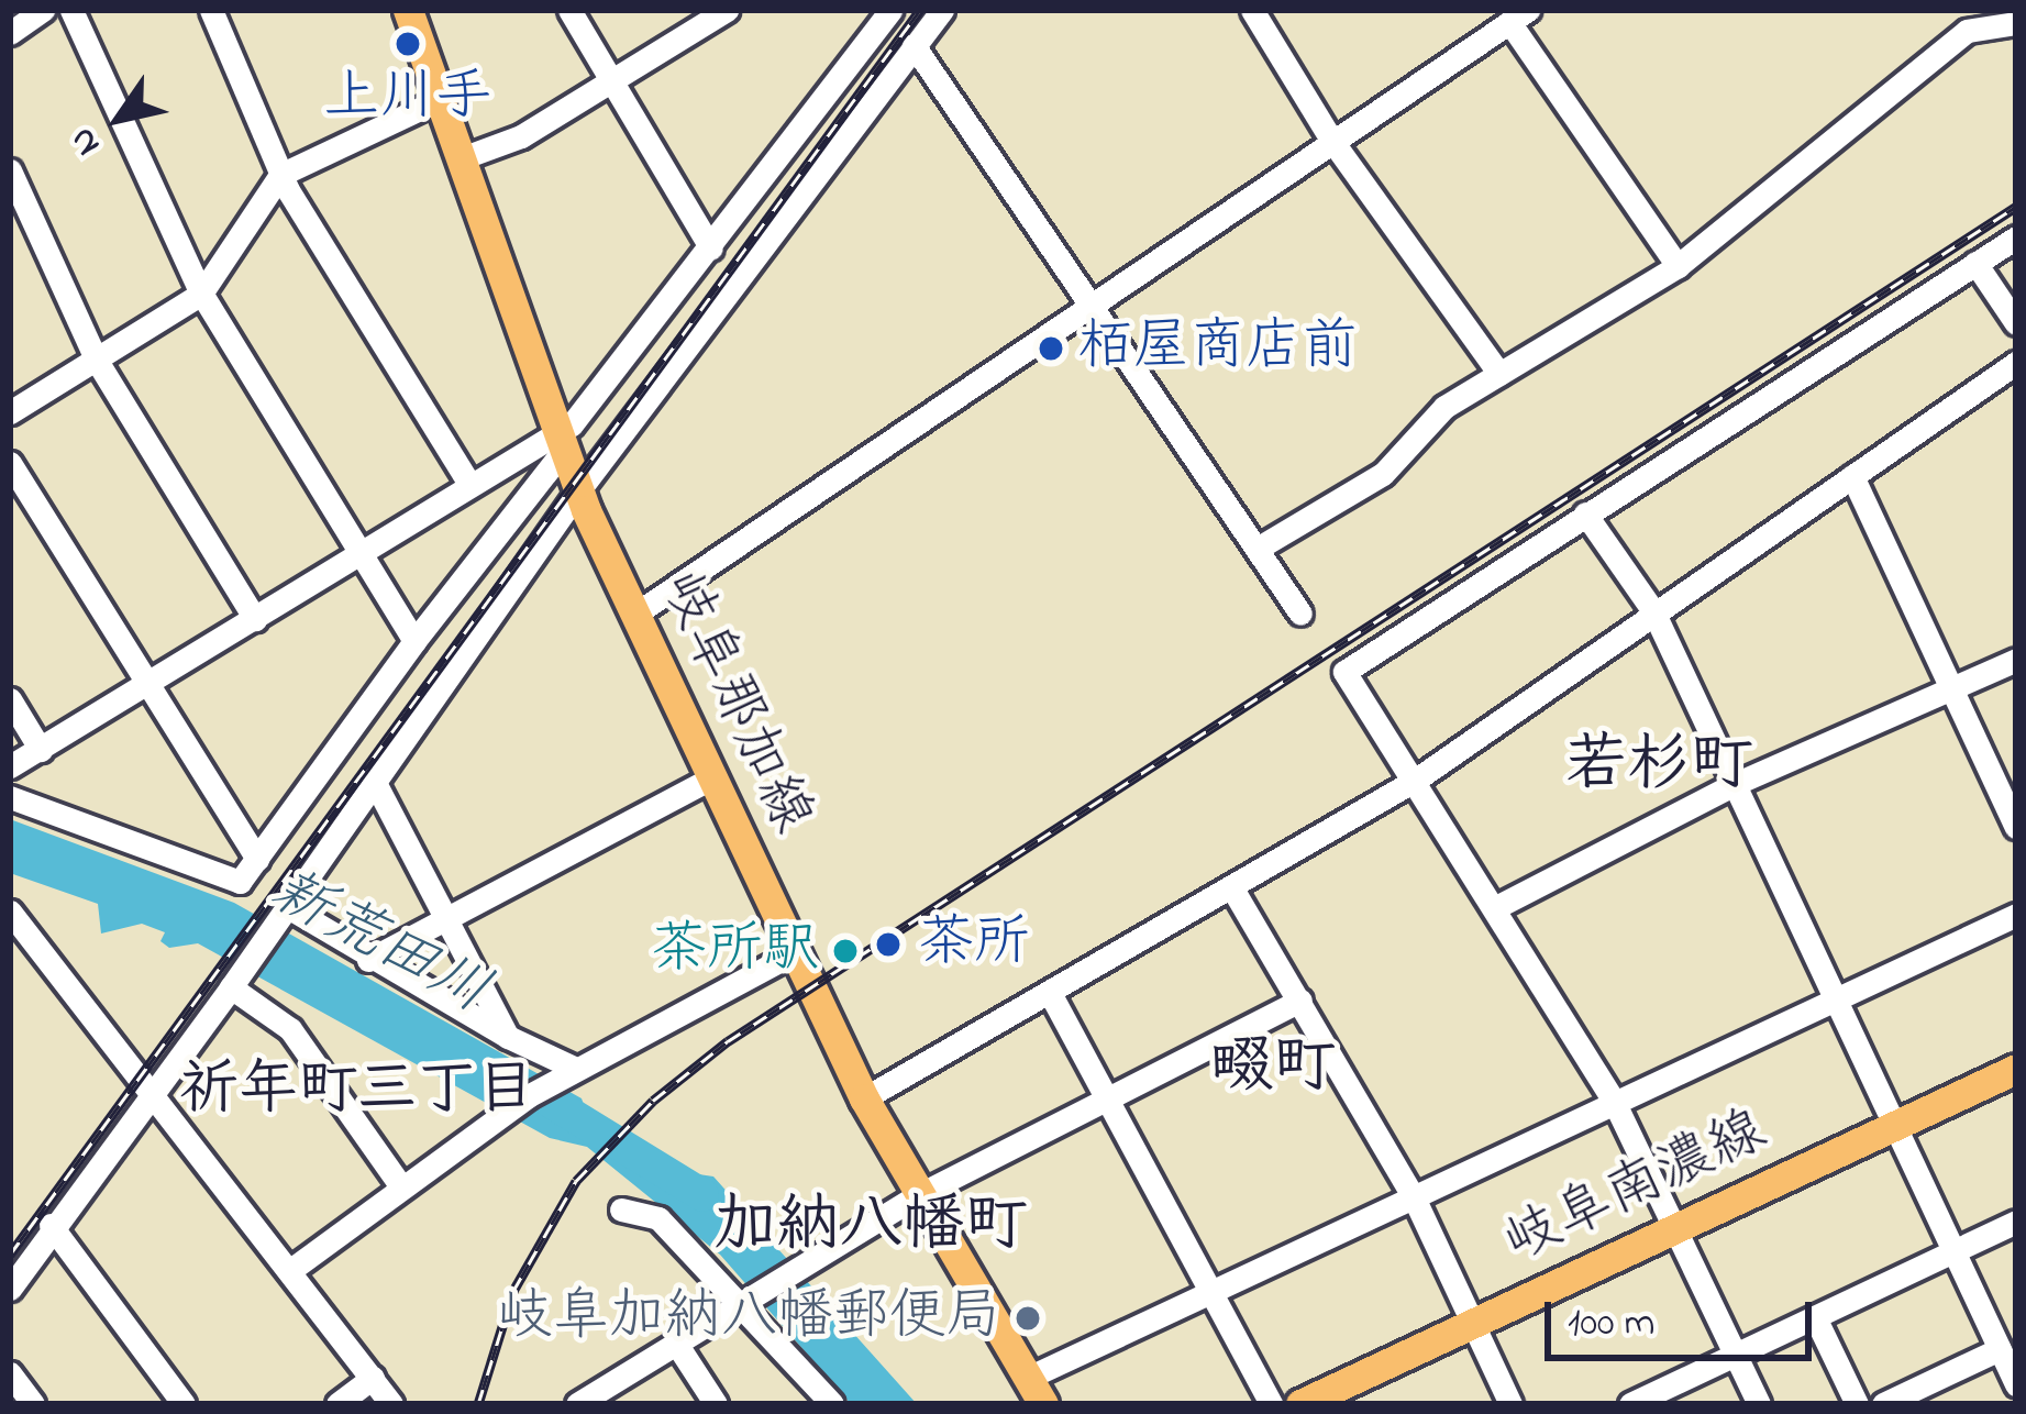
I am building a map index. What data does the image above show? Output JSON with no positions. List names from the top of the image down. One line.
{"streets":{"main road":["岐阜那加線","岐阜南濃線"]},"districts":["若杉町","畷町","祈年町三丁目","加納八幡町"],"water":["新荒田川"],"places":["上川手","栢屋商店前","茶所","茶所駅","岐阜加納八幡郵便局"],"scale_bar":"100 m","north":"bottom left"}
